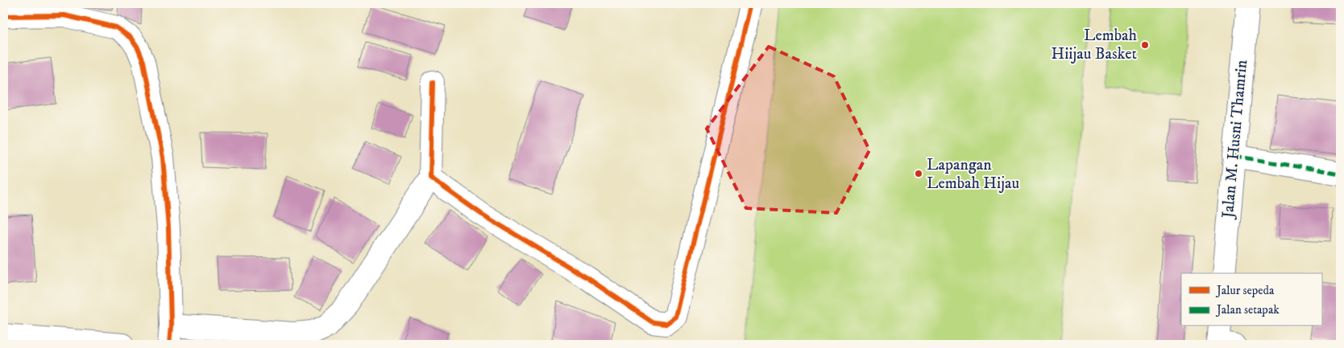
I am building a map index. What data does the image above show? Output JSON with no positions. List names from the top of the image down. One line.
{"streets":{"street":["Jalan M. Husni Thamrin"]},"places":["Lembah Hiijau Basket","Lapangan Lembah Hijau"],"legend":["Jalur sepeda","Jalan setapak"]}
